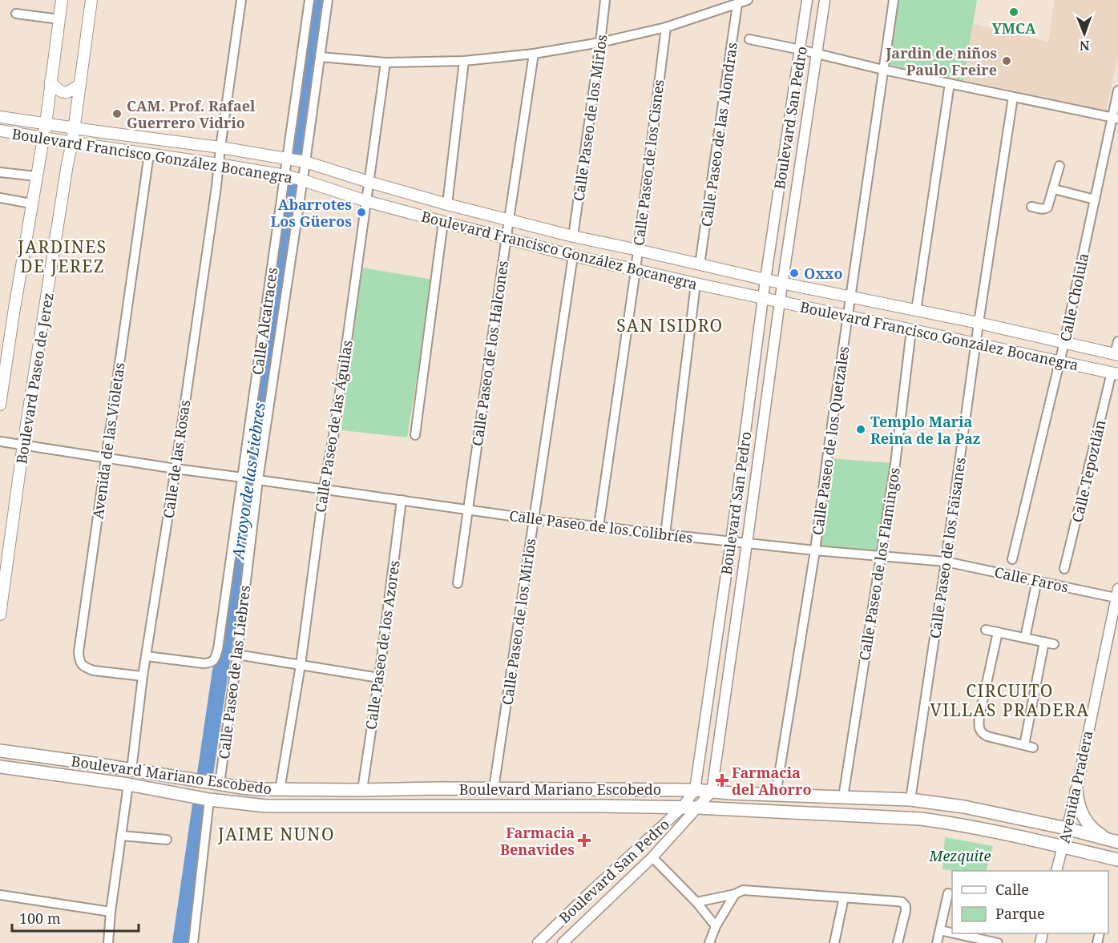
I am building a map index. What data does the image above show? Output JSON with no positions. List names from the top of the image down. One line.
{"streets":{"main road":["Boulevard Francisco González Bocanegra","Boulevard Paseo de Jerez","Boulevard Mariano Escobedo"],"street":["Calle Paseo de los Mirlos","Boulevard San Pedro","Calle Paseo de las Alondras","Calle Paseo de los Cisnes","Calle Cholula","Calle Alcatraces","Calle Paseo de los Halcones","Calle Paseo de las Águilas","Avenida de las Violetas","Calle Paseo de los Quetzales","Calle de las Rosas","Calle Tepoztlán","Calle Paseo de los Colibríes","Calle Paseo de los Faisanes","Calle Paseo de los Flamingos","Calle Faros","Calle Paseo de los Azores","Calle Paseo de las Liebres","Avenida Pradera"]},"crossings":[["Calle Paseo de los Mirlos","Boulevard Francisco González Bocanegra"],["Calle Paseo de los Mirlos","Calle Paseo de los Colibríes"],["Calle Paseo de los Mirlos","Boulevard Mariano Escobedo"],["Boulevard San Pedro","Boulevard Francisco González Bocanegra"],["Boulevard San Pedro","Calle Paseo de los Colibríes"],["Boulevard San Pedro","Boulevard Mariano Escobedo"],["Calle Paseo de las Alondras","Boulevard Francisco González Bocanegra"],["Boulevard Francisco González Bocanegra","Calle Paseo de los Cisnes"],["Boulevard Francisco González Bocanegra","Calle Cholula"],["Boulevard Francisco González Bocanegra","Calle Alcatraces"],["Boulevard Francisco González Bocanegra","Calle Paseo de los Halcones"],["Boulevard Francisco González Bocanegra","Boulevard Paseo de Jerez"],["Boulevard Francisco González Bocanegra","Calle Paseo de las Águilas"],["Boulevard Francisco González Bocanegra","Avenida de las Violetas"],["Boulevard Francisco González Bocanegra","Calle Paseo de los Quetzales"],["Boulevard Francisco González Bocanegra","Calle de las Rosas"],["Boulevard Francisco González Bocanegra","Calle Tepoztlán"],["Boulevard Francisco González Bocanegra","Calle Paseo de los Faisanes"],["Boulevard Francisco González Bocanegra","Calle Paseo de los Flamingos"],["Boulevard Francisco González Bocanegra","Calle Paseo de las Liebres"],["Calle Paseo de los Cisnes","Calle Paseo de los Colibríes"],["Calle Alcatraces","Calle de las Rosas"],["Calle Paseo de los Halcones","Calle Paseo de los Colibríes"],["Calle Paseo de las Águilas","Calle Paseo de los Colibríes"],["Calle Paseo de las Águilas","Boulevard Mariano Escobedo"],["Avenida de las Violetas","Calle de las Rosas"],["Calle Paseo de los Quetzales","Calle Paseo de los Colibríes"],["Calle Paseo de los Quetzales","Boulevard Mariano Escobedo"],["Calle de las Rosas","Boulevard Mariano Escobedo"],["Calle Paseo de los Colibríes","Calle Paseo de los Faisanes"],["Calle Paseo de los Colibríes","Calle Paseo de los Flamingos"],["Calle Paseo de los Colibríes","Calle Faros"],["Calle Paseo de los Colibríes","Calle Paseo de los Azores"],["Calle Paseo de los Colibríes","Calle Paseo de las Liebres"],["Calle Paseo de los Faisanes","Calle Faros"],["Calle Paseo de los Faisanes","Boulevard Mariano Escobedo"],["Calle Paseo de los Flamingos","Boulevard Mariano Escobedo"],["Calle Faros","Avenida Pradera"],["Calle Paseo de los Azores","Boulevard Mariano Escobedo"],["Calle Paseo de las Liebres","Boulevard Mariano Escobedo"],["Boulevard Mariano Escobedo","Avenida Pradera"]],"districts":["JARDINES DE JEREZ","SAN ISIDRO","CIRCUITO VILLAS PRADERA","JAIME NUNO"],"water":["Arroyo de las Liebres"],"parks":["Mezquite"],"places":{"other":["YMCA","Jardin de niños Paulo Freire","CAM. Prof. Rafael Guerrero Vidrio","Abarrotes Los Güeros","Oxxo","Templo Maria Reina de la Paz"],"health":["Farmacia del Ahorro","Farmacia Benavides"]},"legend":["Calle","Parque"],"scale_bar":"100 m","north":"bottom"}
